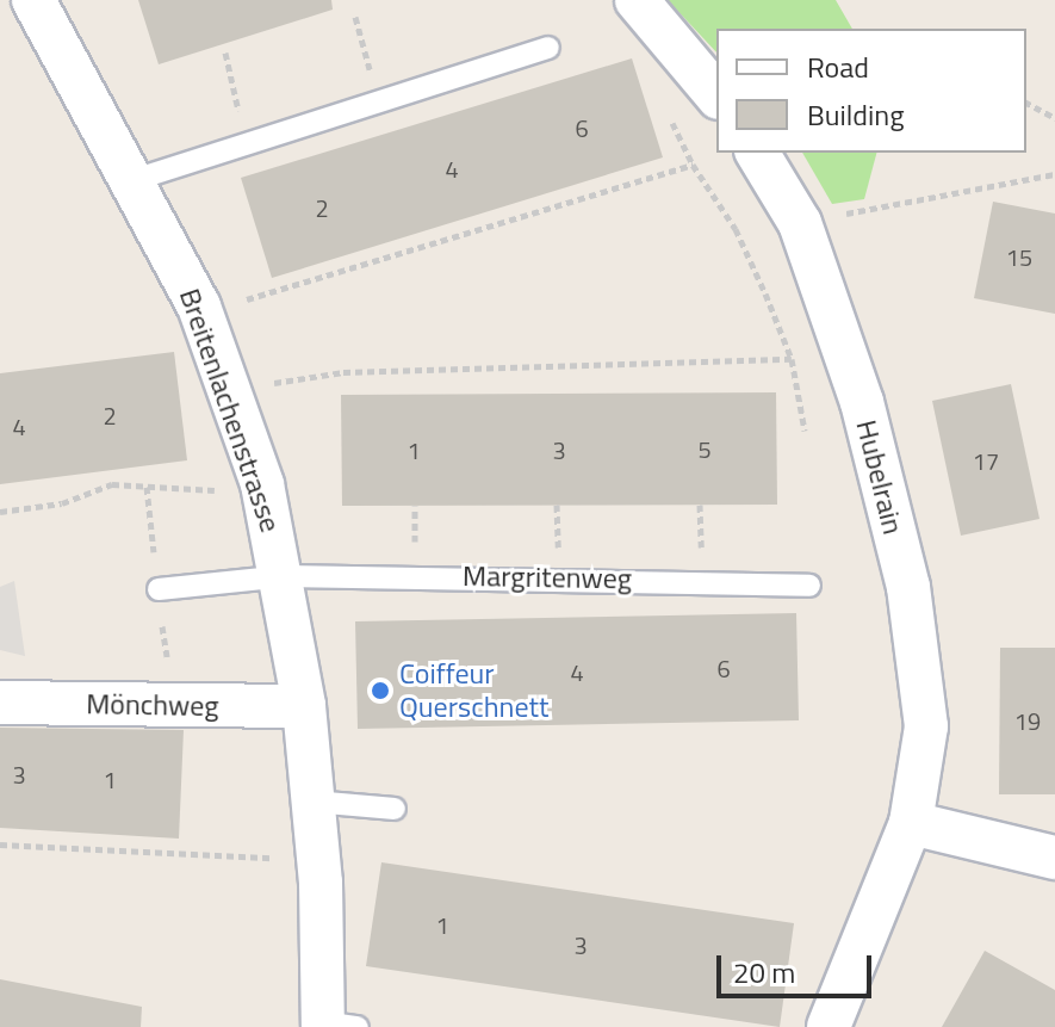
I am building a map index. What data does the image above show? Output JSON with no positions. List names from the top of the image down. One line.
{"streets":{"street":["Breitenlachenstrasse","Hubelrain","Mönchweg"],"lane":["Margritenweg"]},"crossings":[["Breitenlachenstrasse","Margritenweg"],["Breitenlachenstrasse","Mönchweg"]],"places":["Coiffeur Querschnett"],"house_numbers":["6","4","2","15","2","4","5","1","3","17","6","4","19","3","1","1","3"],"legend":["Road","Building"],"scale_bar":"20 m"}
